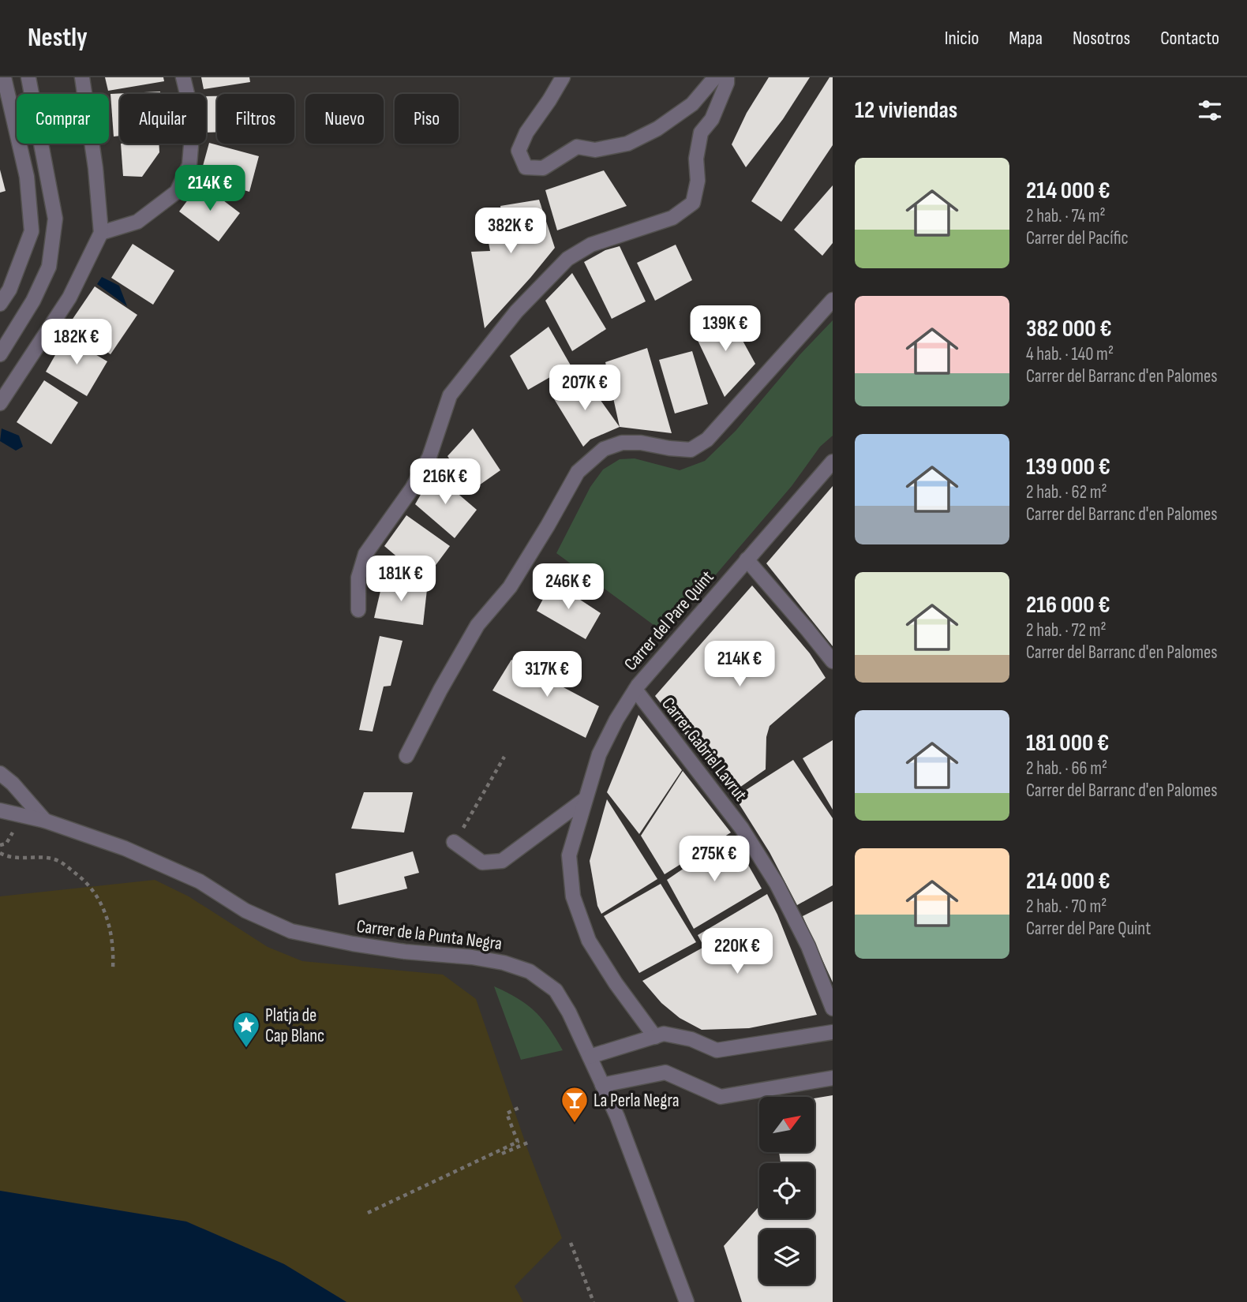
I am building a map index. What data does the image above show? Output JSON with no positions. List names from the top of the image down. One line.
{"streets":{"street":["Carrer del Pare Quint","Carrer Gabriel Lavrut","Carrer de la Punta Negra"]},"crossings":[["Carrer del Pare Quint","Carrer Gabriel Lavrut"]],"places":{"place":["Platja de Cap Blanc"],"bar":["La Perla Negra"]},"north":"top right","page":{"header":"Nestly","nav":["Inicio","Mapa","Nosotros","Contacto"],"heading":"12 viviendas","chip":["Comprar","Alquilar","Filtros","Nuevo","Piso"],"list":[{"name":"214 000 €","note":"2 hab. · 74 m² · Carrer del Pacífic"},{"name":"382 000 €","note":"4 hab. · 140 m² · Carrer del Barranc d'en Palomes"},{"name":"139 000 €","note":"2 hab. · 62 m² · Carrer del Barranc d'en Palomes"},{"name":"216 000 €","note":"2 hab. · 72 m² · Carrer del Barranc d'en Palomes"},{"name":"181 000 €","note":"2 hab. · 66 m² · Carrer del Barranc d'en Palomes"},{"name":"214 000 €","note":"2 hab. · 70 m² · Carrer del Pare Quint"}],"price":["214K €","382K €","139K €","182K €","207K €","216K €","181K €","246K €","214K €","317K €","275K €","220K €"]}}
